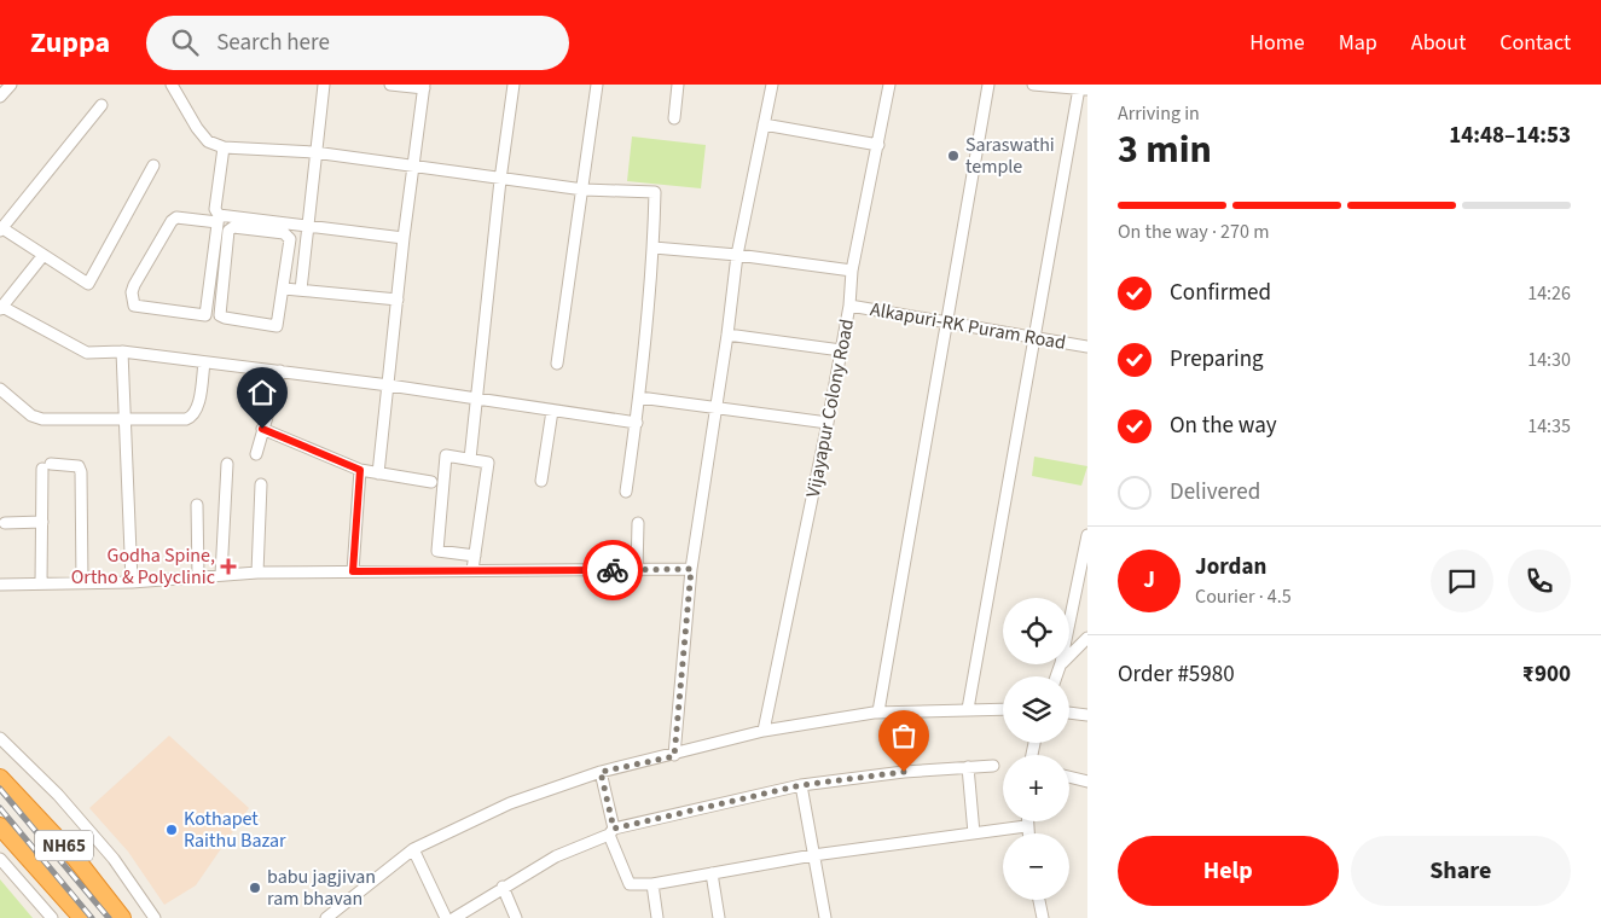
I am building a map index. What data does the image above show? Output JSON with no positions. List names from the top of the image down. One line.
{"streets":{"highway":["NH65"],"street":["Alkapuri-RK Puram Road","Vijayapur Colony Road"]},"crossings":[["Alkapuri-RK Puram Road","Vijayapur Colony Road"]],"places":{"other":["Saraswathi temple","Kothapet Raithu Bazar","babu jagjivan ram bhavan"],"health":["Godha Spine, Ortho & Polyclinic"]},"page":{"header":"Zuppa","search":"Search here","nav":["Home","Map","About","Contact"],"heading":["3 min","Arriving in","14:48–14:53"],"panel":["Jordan","Courier · 4.5","Order #5980","₹900"],"bar":"On the way · 270 m","list":[["Confirmed","14:26"],["Preparing","14:30"],["On the way","14:35"],"Delivered"],"round":"J","map_buttons":["+","−"],"buttons":["Help","Share"]}}
